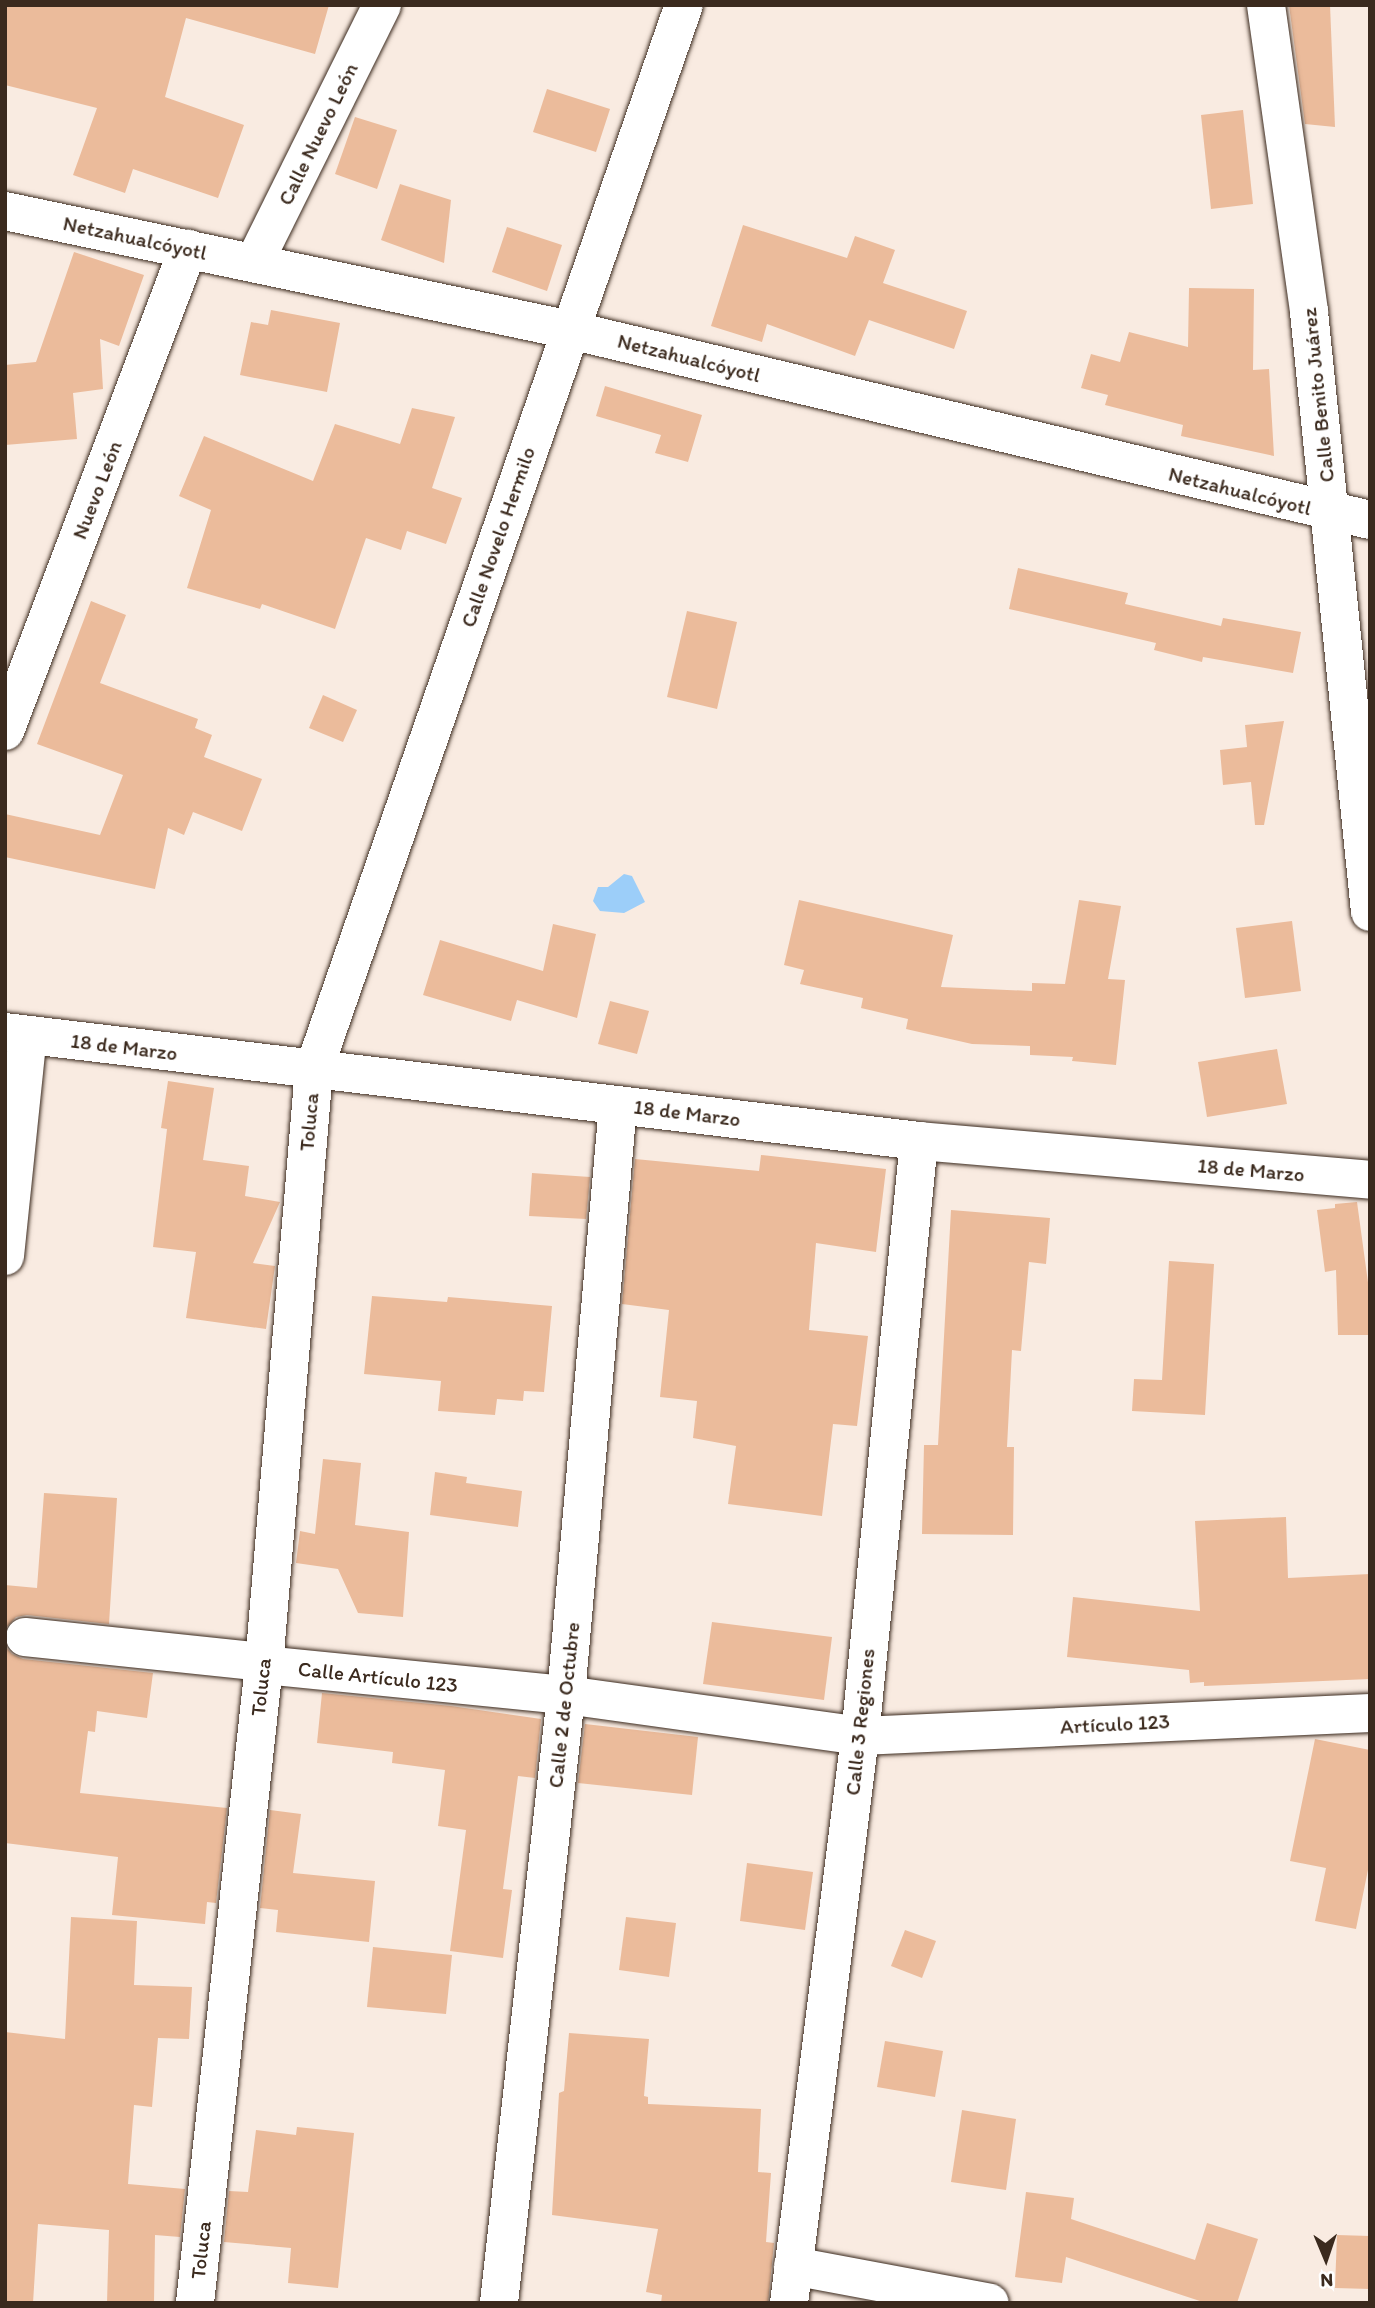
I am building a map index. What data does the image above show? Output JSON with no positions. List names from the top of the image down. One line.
{"streets":{"street":["Calle Nuevo León","Netzahualcóyotl","Calle Benito Juárez","Nuevo León","Calle Novelo Hermilo","18 de Marzo","Toluca","Calle Artículo 123","Calle 2 de Octubre","Calle 3 Regiones","Artículo 123"]},"crossings":[["Calle Nuevo León","Netzahualcóyotl"],["Netzahualcóyotl","Calle Benito Juárez"],["Netzahualcóyotl","Nuevo León"],["Netzahualcóyotl","Calle Novelo Hermilo"],["Calle Novelo Hermilo","18 de Marzo"],["Calle Novelo Hermilo","Toluca"],["18 de Marzo","Toluca"],["18 de Marzo","Calle 2 de Octubre"],["18 de Marzo","Calle 3 Regiones"],["Toluca","Calle Artículo 123"],["Calle Artículo 123","Calle 2 de Octubre"],["Calle Artículo 123","Calle 3 Regiones"],["Calle Artículo 123","Artículo 123"],["Calle 3 Regiones","Artículo 123"]],"north":"bottom"}
